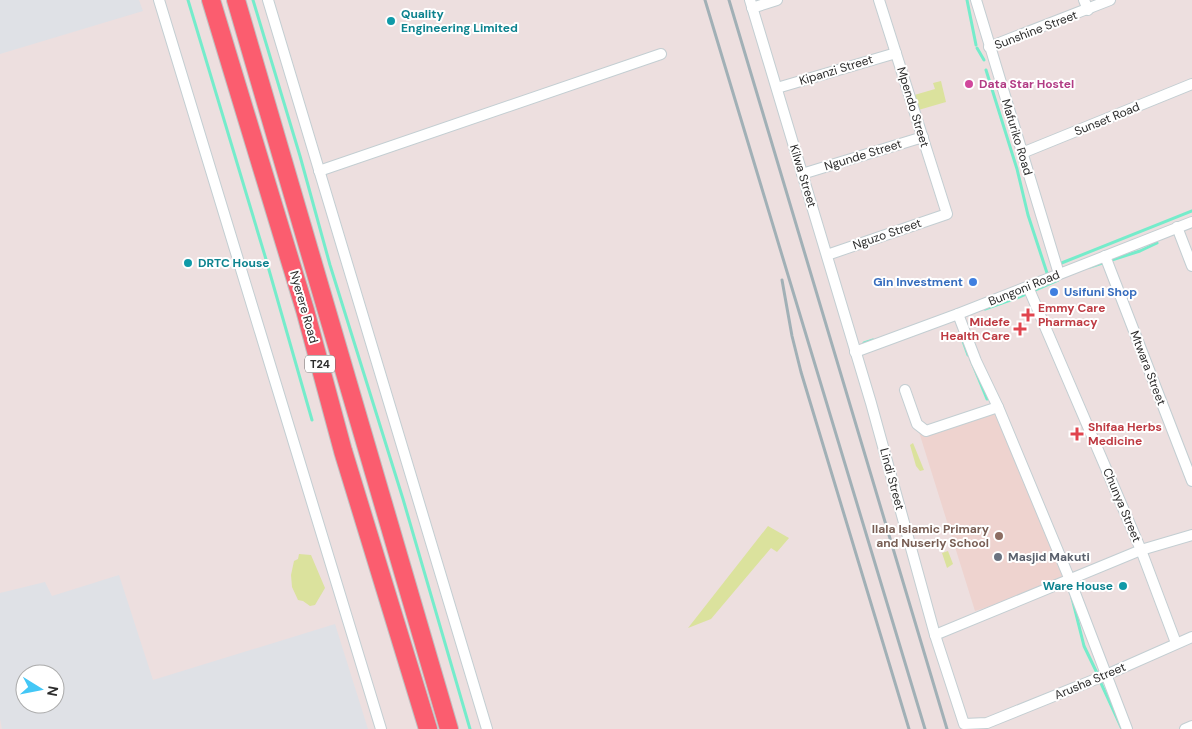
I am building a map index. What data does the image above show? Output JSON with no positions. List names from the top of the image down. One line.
{"streets":{"highway":["Nyerere Road","T24"],"street":["Sunshine Street","Kipanzi Street","Mpendo Street","Sunset Road","Mafuriko Road","Ngunde Street","Kilwa Street","Nguzo Street","Bungoni Road","Mtwara Street","Lindi Street","Chunya Street","Arusha Street"]},"crossings":[["Sunshine Street","Mafuriko Road"],["Kipanzi Street","Mpendo Street"],["Kipanzi Street","Kilwa Street"],["Mpendo Street","Ngunde Street"],["Mpendo Street","Nguzo Street"],["Sunset Road","Mafuriko Road"],["Mafuriko Road","Bungoni Road"],["Ngunde Street","Kilwa Street"],["Kilwa Street","Nguzo Street"],["Kilwa Street","Bungoni Road"],["Kilwa Street","Lindi Street"],["Bungoni Road","Mtwara Street"],["Bungoni Road","Lindi Street"],["Bungoni Road","Chunya Street"],["Lindi Street","Arusha Street"],["Chunya Street","Arusha Street"]],"places":{"other":["Quality Engineering Limited","Data Star Hostel","DRTC House","Gin Investment","Usifuni Shop","Ilala Islamic Primary and Nuserly School","Masjid Makuti","Ware House"],"health":["Emmy Care Pharmacy","Midefe Health Care","Shifaa Herbs Medicine"]},"north":"right"}
